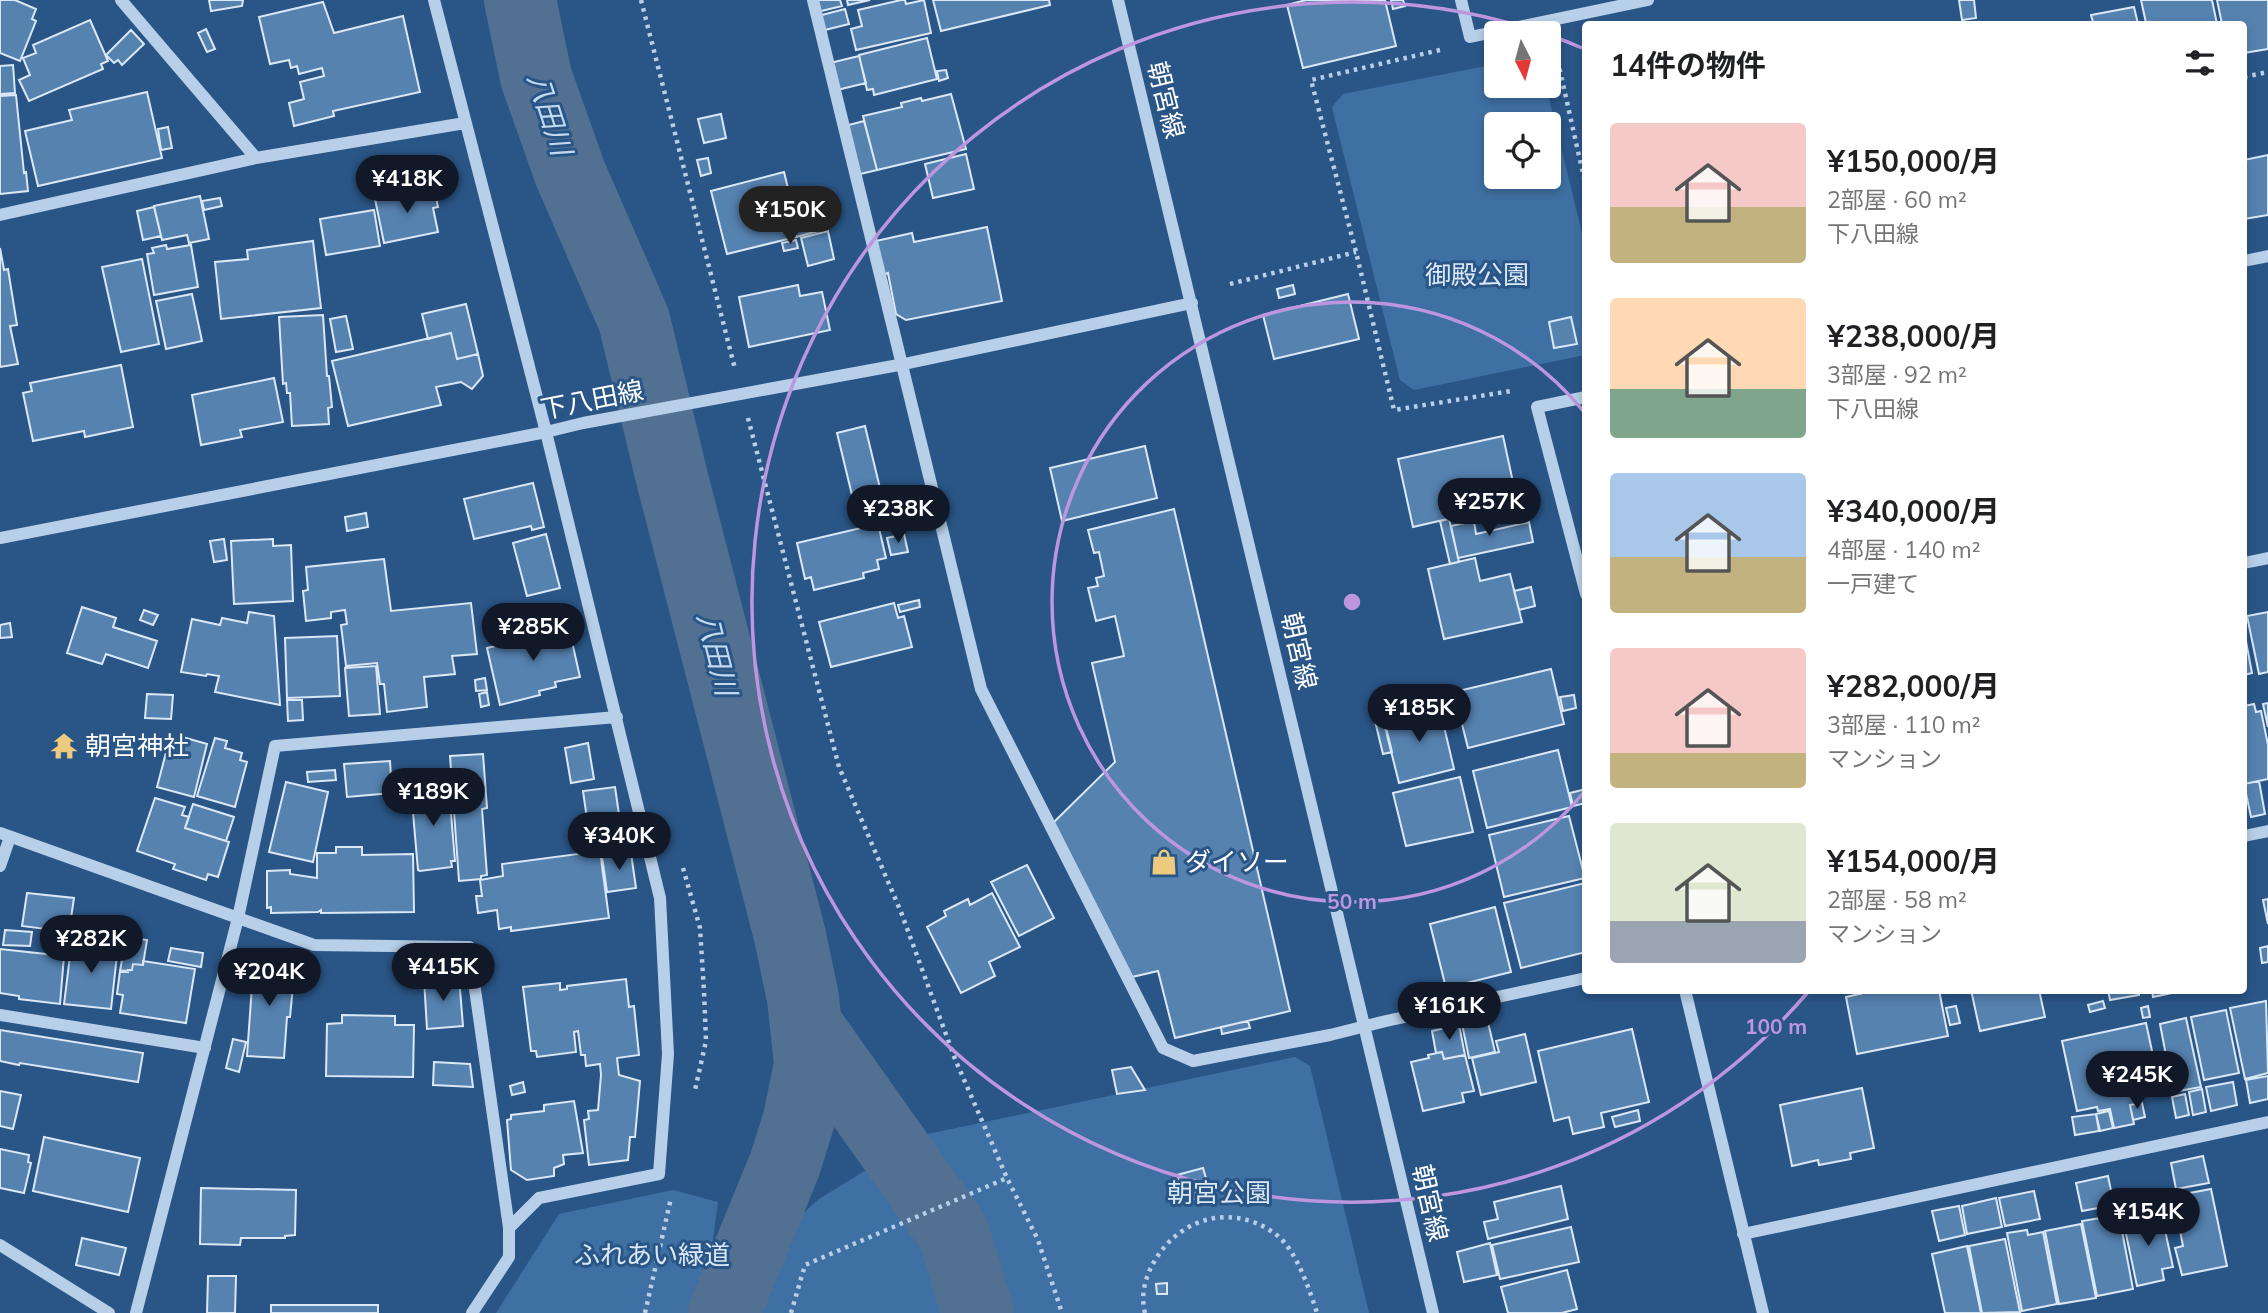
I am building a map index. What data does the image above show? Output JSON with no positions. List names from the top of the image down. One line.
{"streets":{"street":["朝宮線","下八田線"]},"crossings":[["朝宮線","下八田線"]],"water":["八田川"],"parks":["御殿公園","朝宮公園","ふれあい緑道"],"places":{"temple":["朝宮神社"],"shop":["ダイソー"]},"north":"bottom","page":{"heading":"14件の物件","list":[{"name":"¥150,000/月","note":"2部屋 · 60 m² · 下八田線"},{"name":"¥238,000/月","note":"3部屋 · 92 m² · 下八田線"},{"name":"¥340,000/月","note":"4部屋 · 140 m² · 一戸建て"},{"name":"¥282,000/月","note":"3部屋 · 110 m² · マンション"},{"name":"¥154,000/月","note":"2部屋 · 58 m² · マンション"}],"price":["¥418K","¥150K","¥257K","¥238K","¥285K","¥185K","¥189K","¥340K","¥282K","¥415K","¥204K","¥161K","¥245K","¥154K"]},"rings":["50 m","100 m"]}
